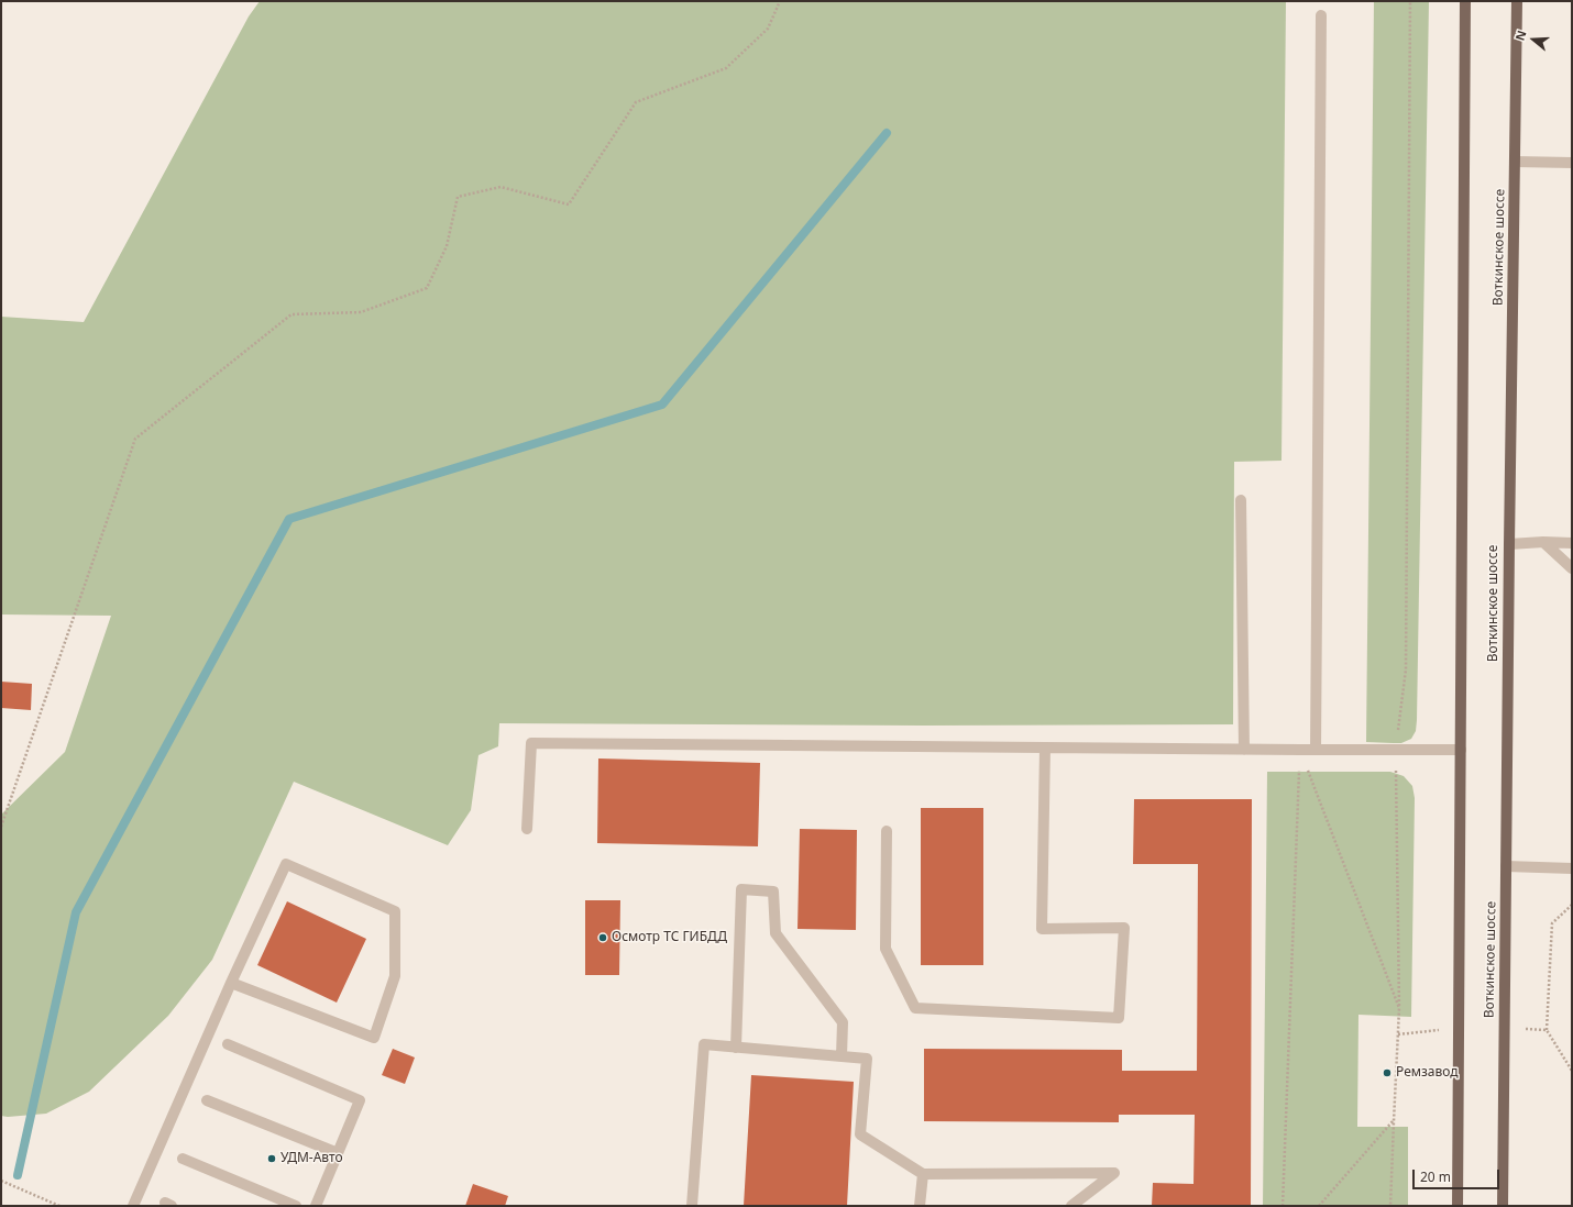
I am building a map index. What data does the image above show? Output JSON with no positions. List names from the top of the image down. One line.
{"streets":{"main road":["Воткинское шоссе"]},"places":["Осмотр ТС ГИБДД","Ремзавод","УДМ-Авто"],"scale_bar":"20 m","north":"left"}
